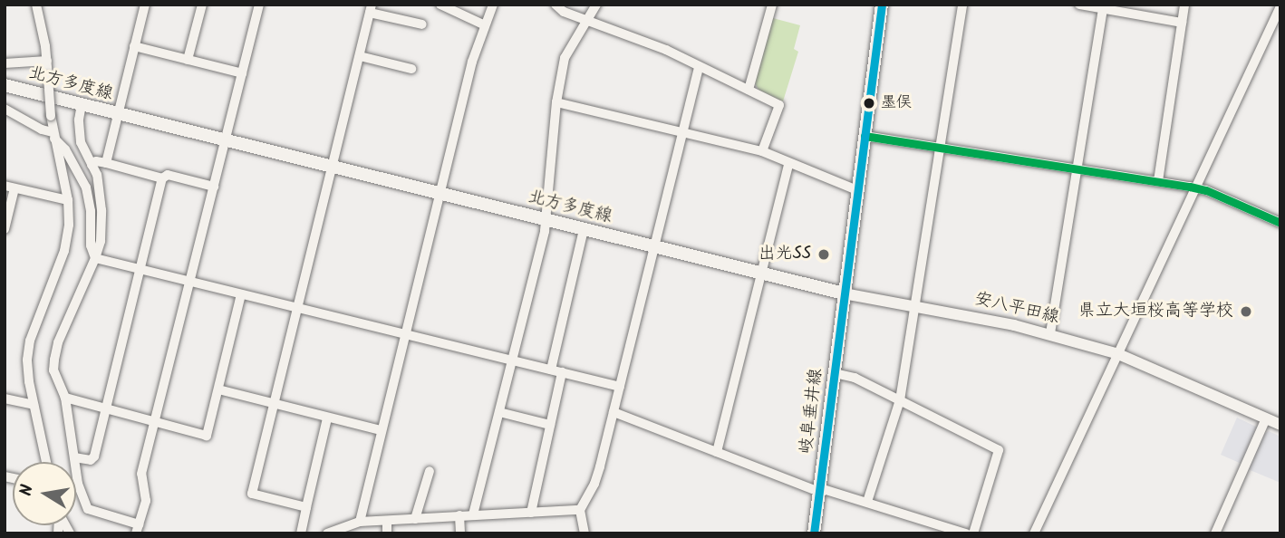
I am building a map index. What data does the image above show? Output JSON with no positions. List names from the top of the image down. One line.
{"streets":{"main road":["北方多度線","安八平田線","岐阜垂井線"]},"crossings":[["北方多度線","安八平田線"],["北方多度線","岐阜垂井線"],["安八平田線","岐阜垂井線"]],"places":["墨俣","出光SS","県立大垣桜高等学校"],"north":"left"}
